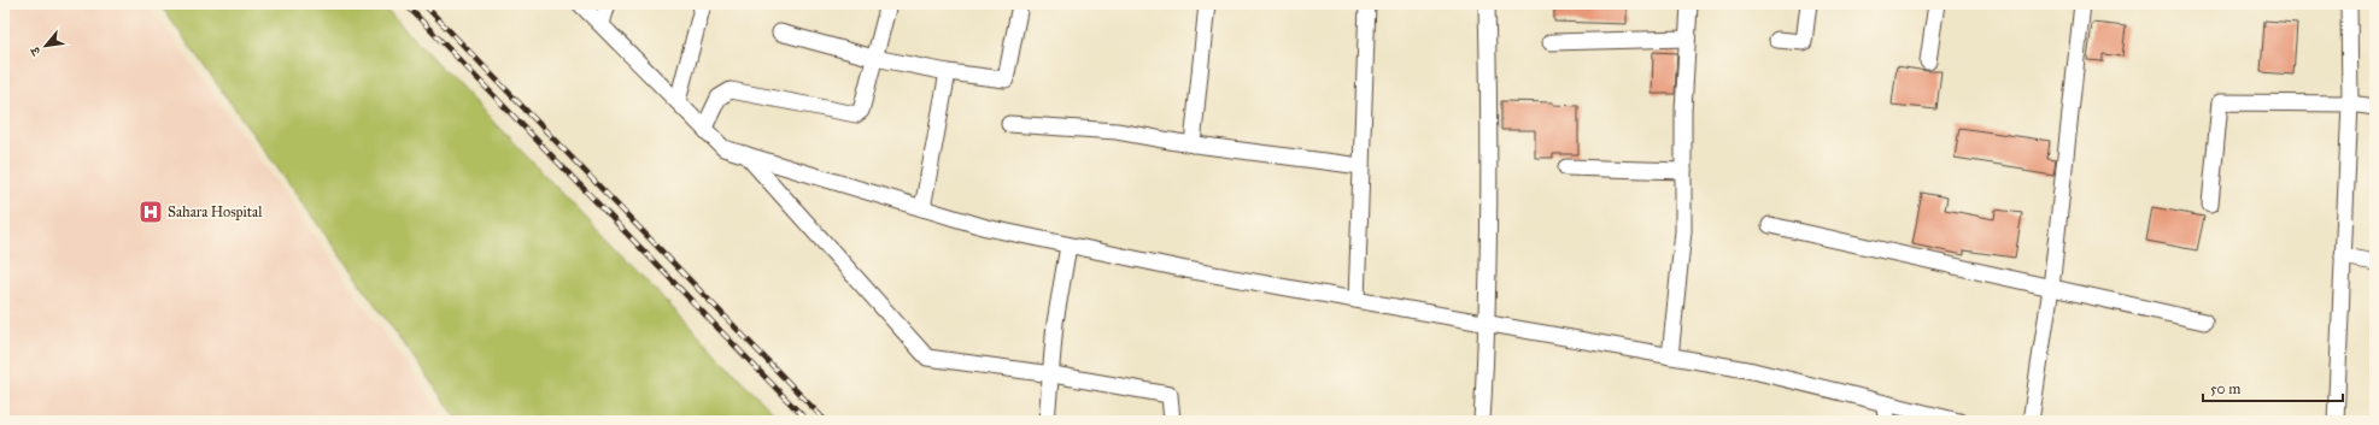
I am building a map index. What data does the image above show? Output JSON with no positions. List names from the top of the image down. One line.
{"places":{"hospital":["Sahara Hospital"]},"scale_bar":"50 m","north":"bottom left"}
